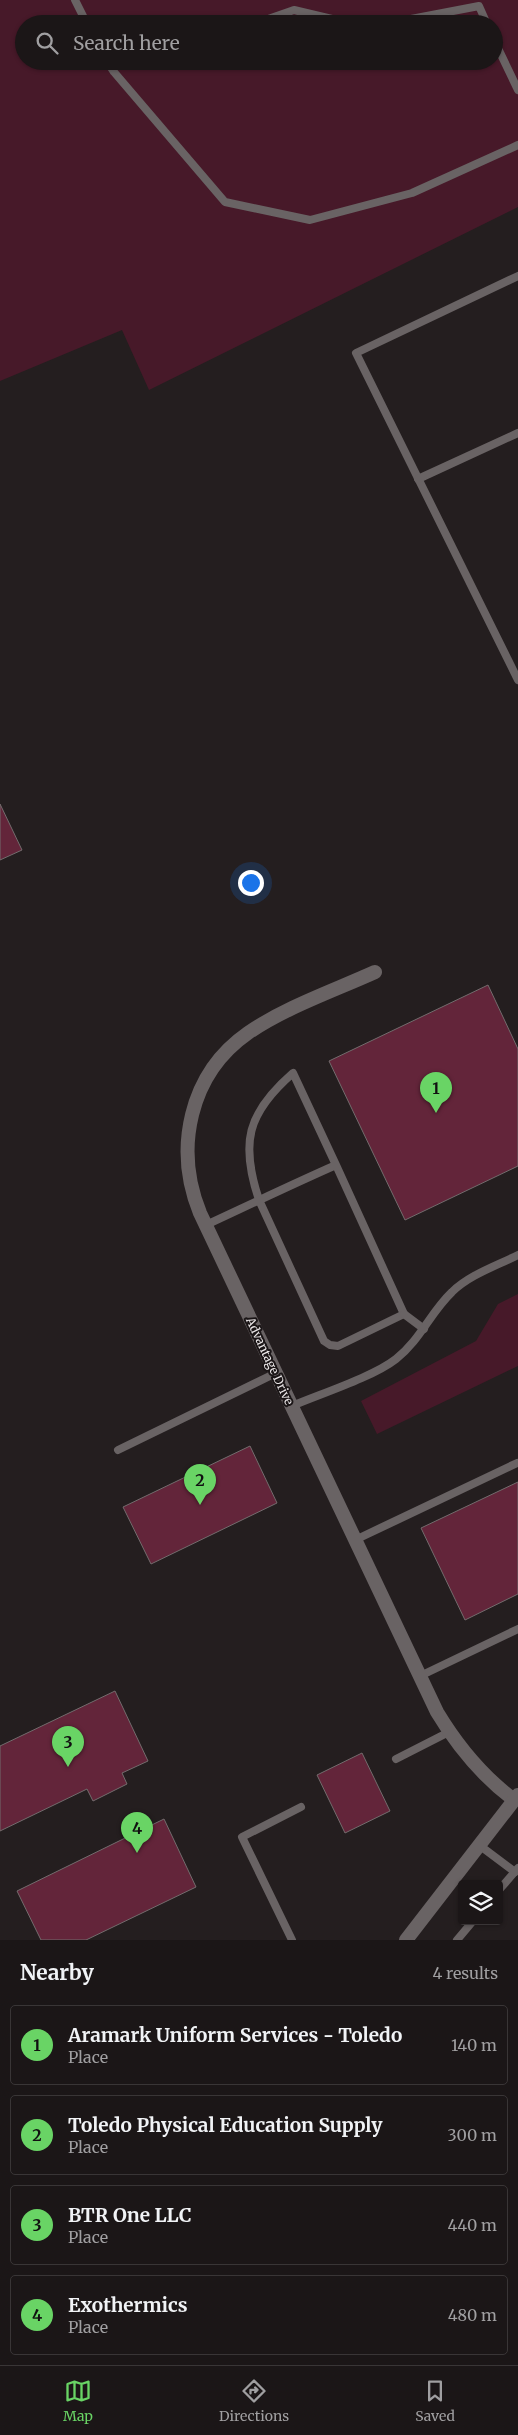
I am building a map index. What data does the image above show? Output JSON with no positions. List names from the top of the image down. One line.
{"streets":{"street":["Advantage Drive"]},"page":{"search":"Search here","pins":["1","2","3","4"],"heading":["Nearby","4 results"],"list":[{"mark":"1","name":"Aramark Uniform Services - Toledo","note":"Place","value":"140 m"},{"mark":"2","name":"Toledo Physical Education Supply","note":"Place","value":"300 m"},{"mark":"3","name":"BTR One LLC","note":"Place","value":"440 m"},{"mark":"4","name":"Exothermics","note":"Place","value":"480 m"}],"nav":["Map","Directions","Saved"]}}
